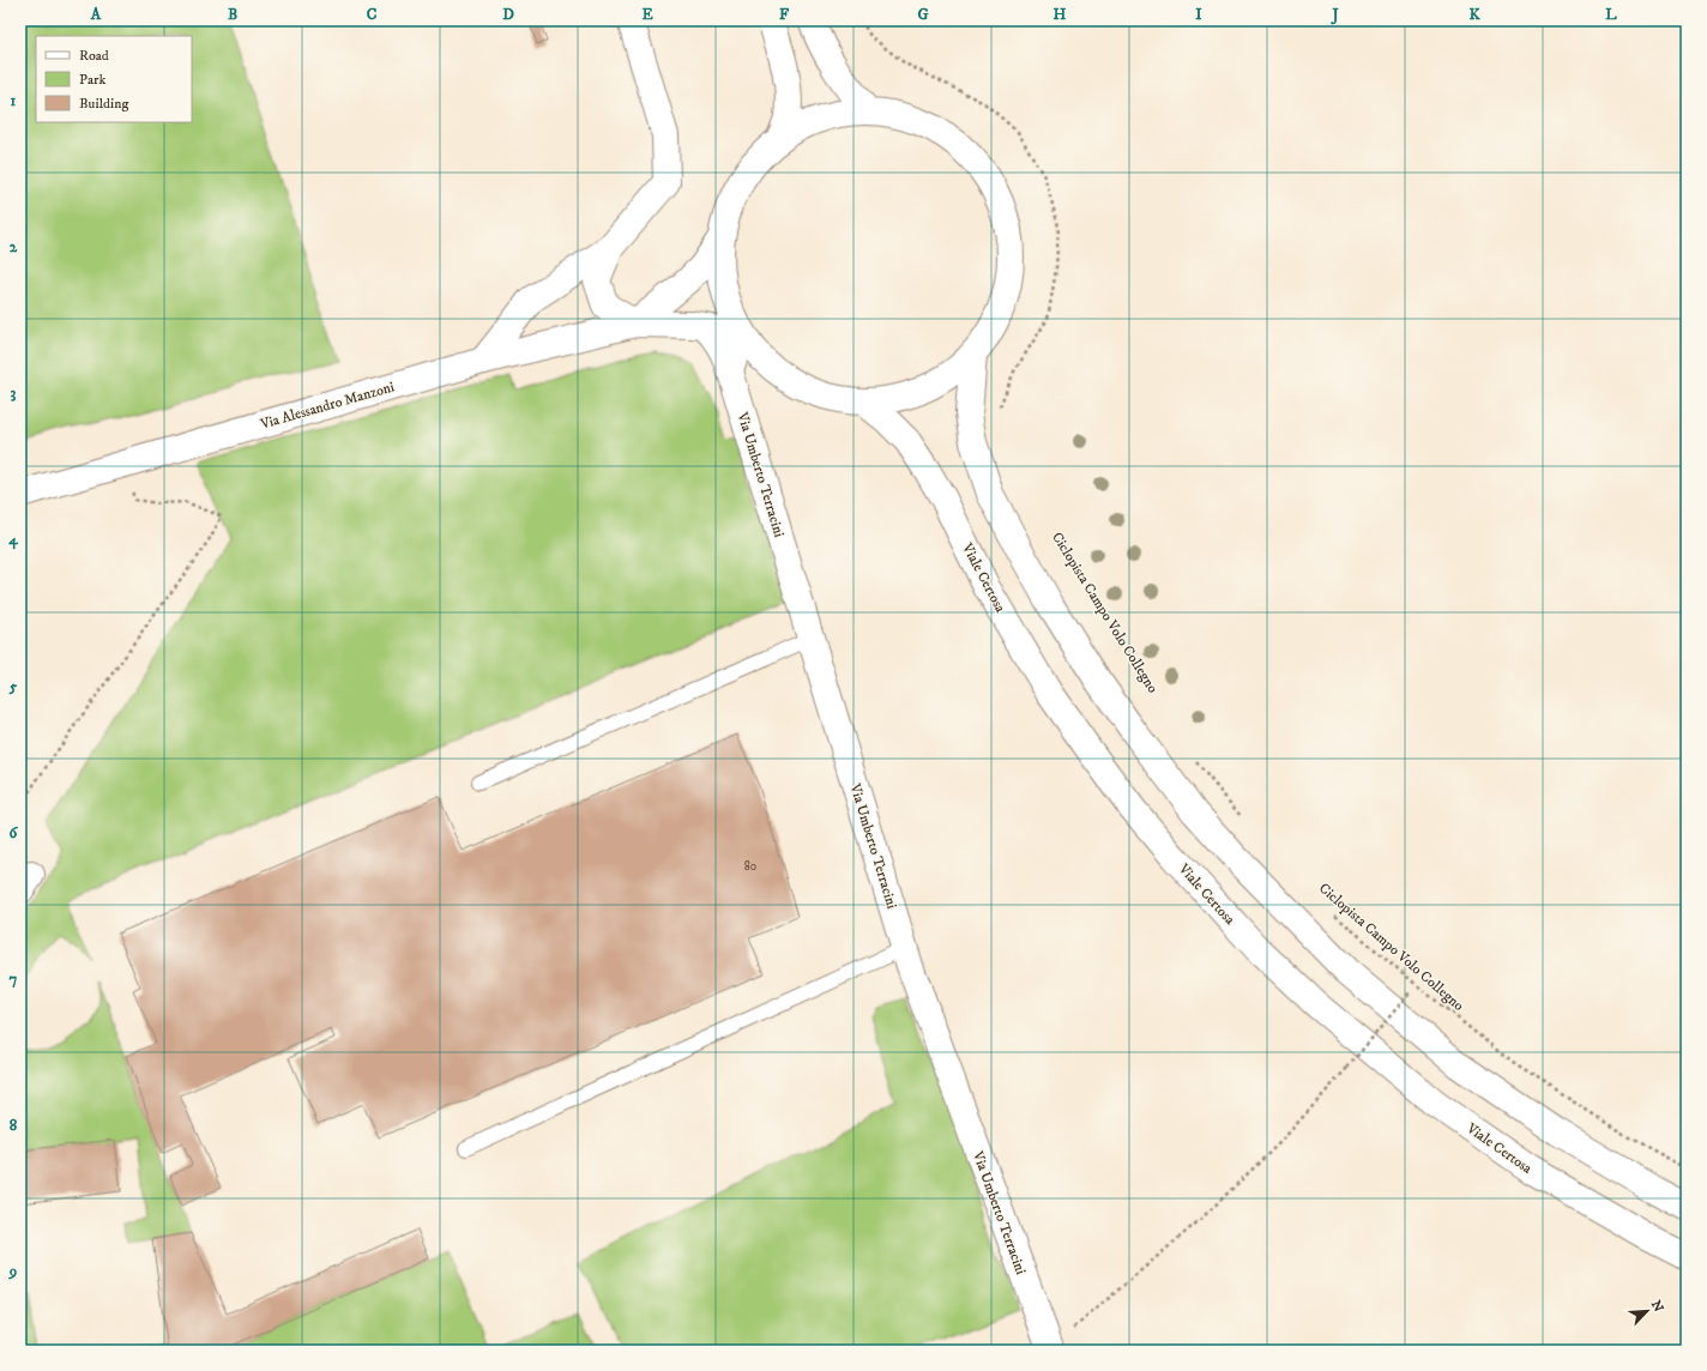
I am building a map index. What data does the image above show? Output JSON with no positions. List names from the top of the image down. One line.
{"streets":{"main road":["Via Alessandro Manzoni","Via Umberto Terracini","Viale Certosa"],"path":["Ciclopista Campo Volo Collegno"]},"crossings":[["Via Alessandro Manzoni","Via Umberto Terracini"]],"house_numbers":["80"],"legend":["Road","Park","Building"],"north":"top right","grid":{"columns":["A","B","C","D","E","F","G","H","I","J","K","L"],"rows":["1","2","3","4","5","6","7","8","9"]}}
